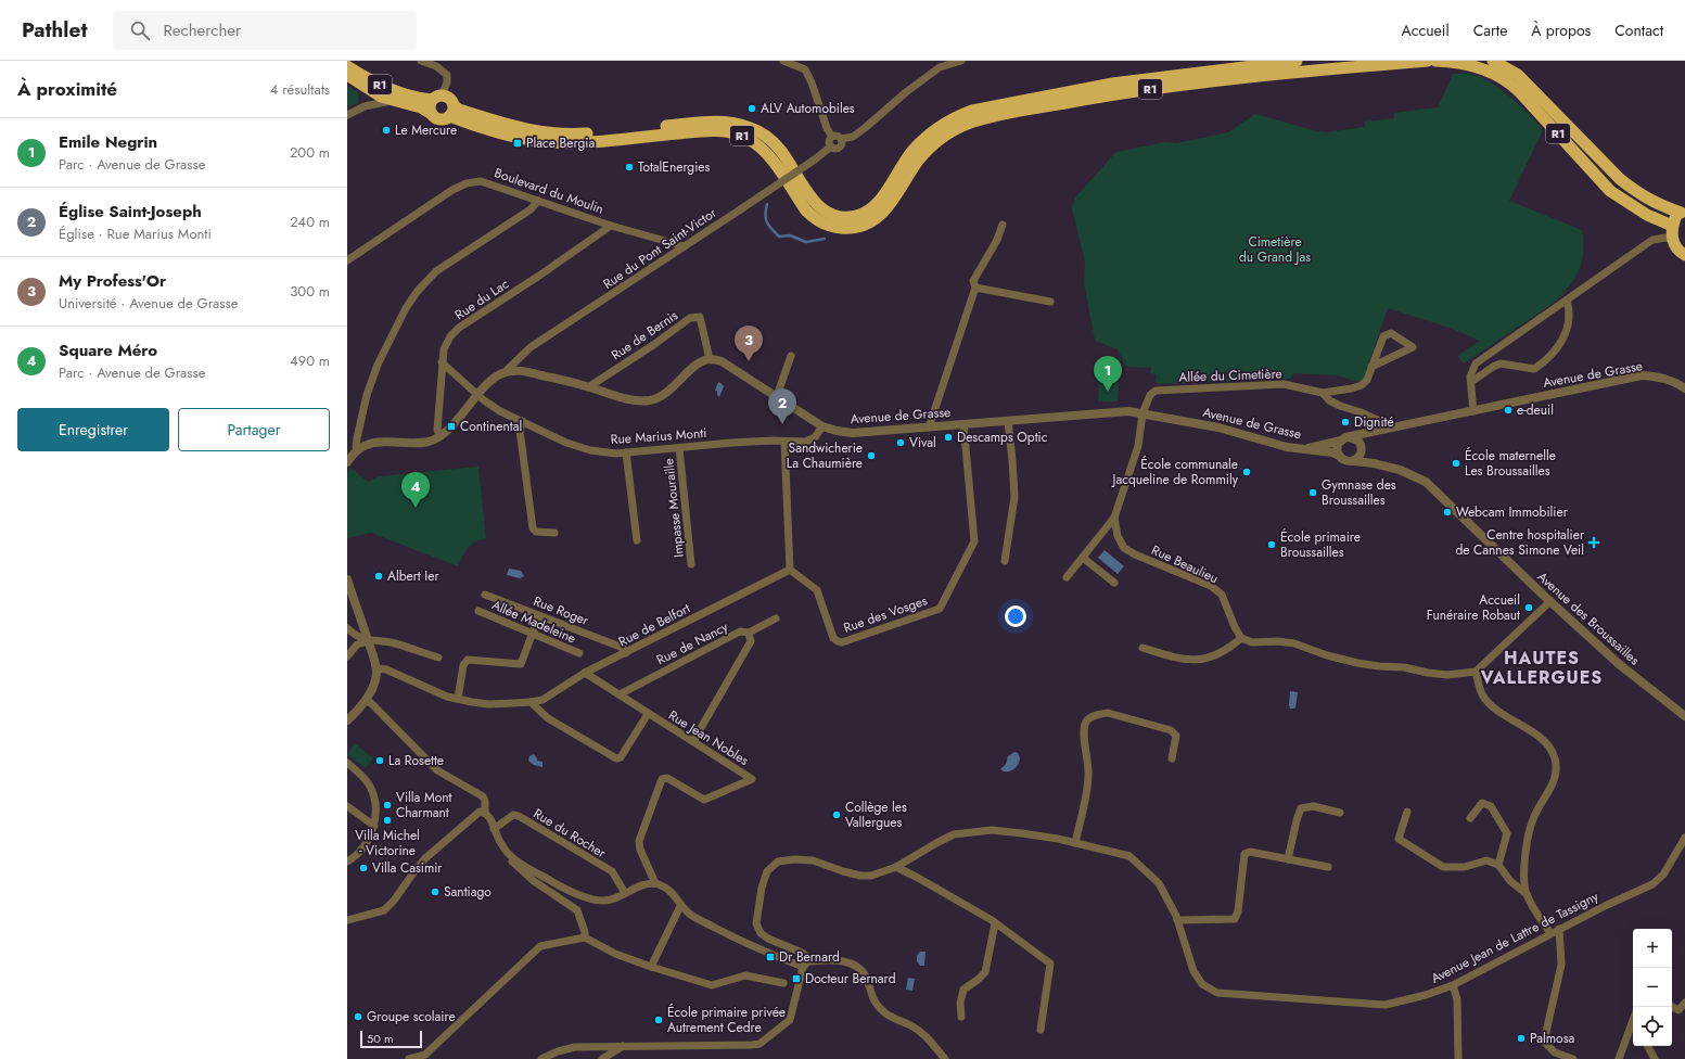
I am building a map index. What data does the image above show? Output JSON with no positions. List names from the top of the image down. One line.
{"streets":{"highway":["R1"],"street":["Boulevard du Moulin","Rue du Pont Saint-Victor","Rue du Lac","Rue de Bernis","Avenue de Grasse","Allée du Cimetière","Rue Marius Monti","Impasse Mouraille","Rue Beaulieu","Rue Roger","Rue des Vosges","Avenue des Broussailles","Allée Madeleine","Rue de Belfort","Rue de Nancy","Rue Jean Nobles","Rue du Rocher","Avenue Jean de Lattre de Tassigny"]},"crossings":[["Boulevard du Moulin","Rue du Pont Saint-Victor"],["Boulevard du Moulin","Rue du Lac"],["Rue du Lac","Rue Marius Monti"],["Rue de Bernis","Avenue de Grasse"],["Avenue de Grasse","Allée du Cimetière"],["Avenue de Grasse","Rue Marius Monti"],["Avenue de Grasse","Rue des Vosges"],["Avenue de Grasse","Avenue des Broussailles"],["Rue Marius Monti","Impasse Mouraille"],["Rue Roger","Rue de Belfort"],["Rue des Vosges","Rue de Belfort"],["Rue de Belfort","Rue Jean Nobles"],["Rue de Nancy","Rue Jean Nobles"]],"districts":["HAUTES VALLERGUES"],"parks":["Cimetière du Grand Jas"],"places":{"other":["ALV Automobiles","Le Mercure","TotalEnergies","e-deuil","Dignité","Descamps Optic","Vival","Sandwicherie La Chaumière","École maternelle Les Broussailles","École communale Jacqueline de Rommily","Gymnase des Broussailles","Webcam Immobilier","École primaire Broussailles","Albert Ier","Accueil Funéraire Robaut","La Rosette","Villa Mont Charmant","Collège les Vallergues","Villa Michel - Victorine","Villa Casimir","Santiago","Groupe scolaire","École primaire privée Autrement Cedre","Palmosa"],"transit":["Place Bergia","Continental","Dr Bernard","Docteur Bernard"],"health":["Centre hospitalier de Cannes Simone Veil"]},"scale_bar":"50 m","page":{"header":"Pathlet","search":"Rechercher","nav":["Accueil","Carte","À propos","Contact"],"heading":["À proximité","4 résultats"],"list":[{"mark":"1","name":"Emile Negrin","note":"Parc · Avenue de Grasse","value":"200 m"},{"mark":"2","name":"Église Saint-Joseph","note":"Église · Rue Marius Monti","value":"240 m"},{"mark":"3","name":"My Profess'Or","note":"Université · Avenue de Grasse","value":"300 m"},{"mark":"4","name":"Square Méro","note":"Parc · Avenue de Grasse","value":"490 m"}],"pins":["3","1","2","4"],"buttons":["Enregistrer","Partager"],"map_buttons":["+","−"],"scale":"50 m"}}
